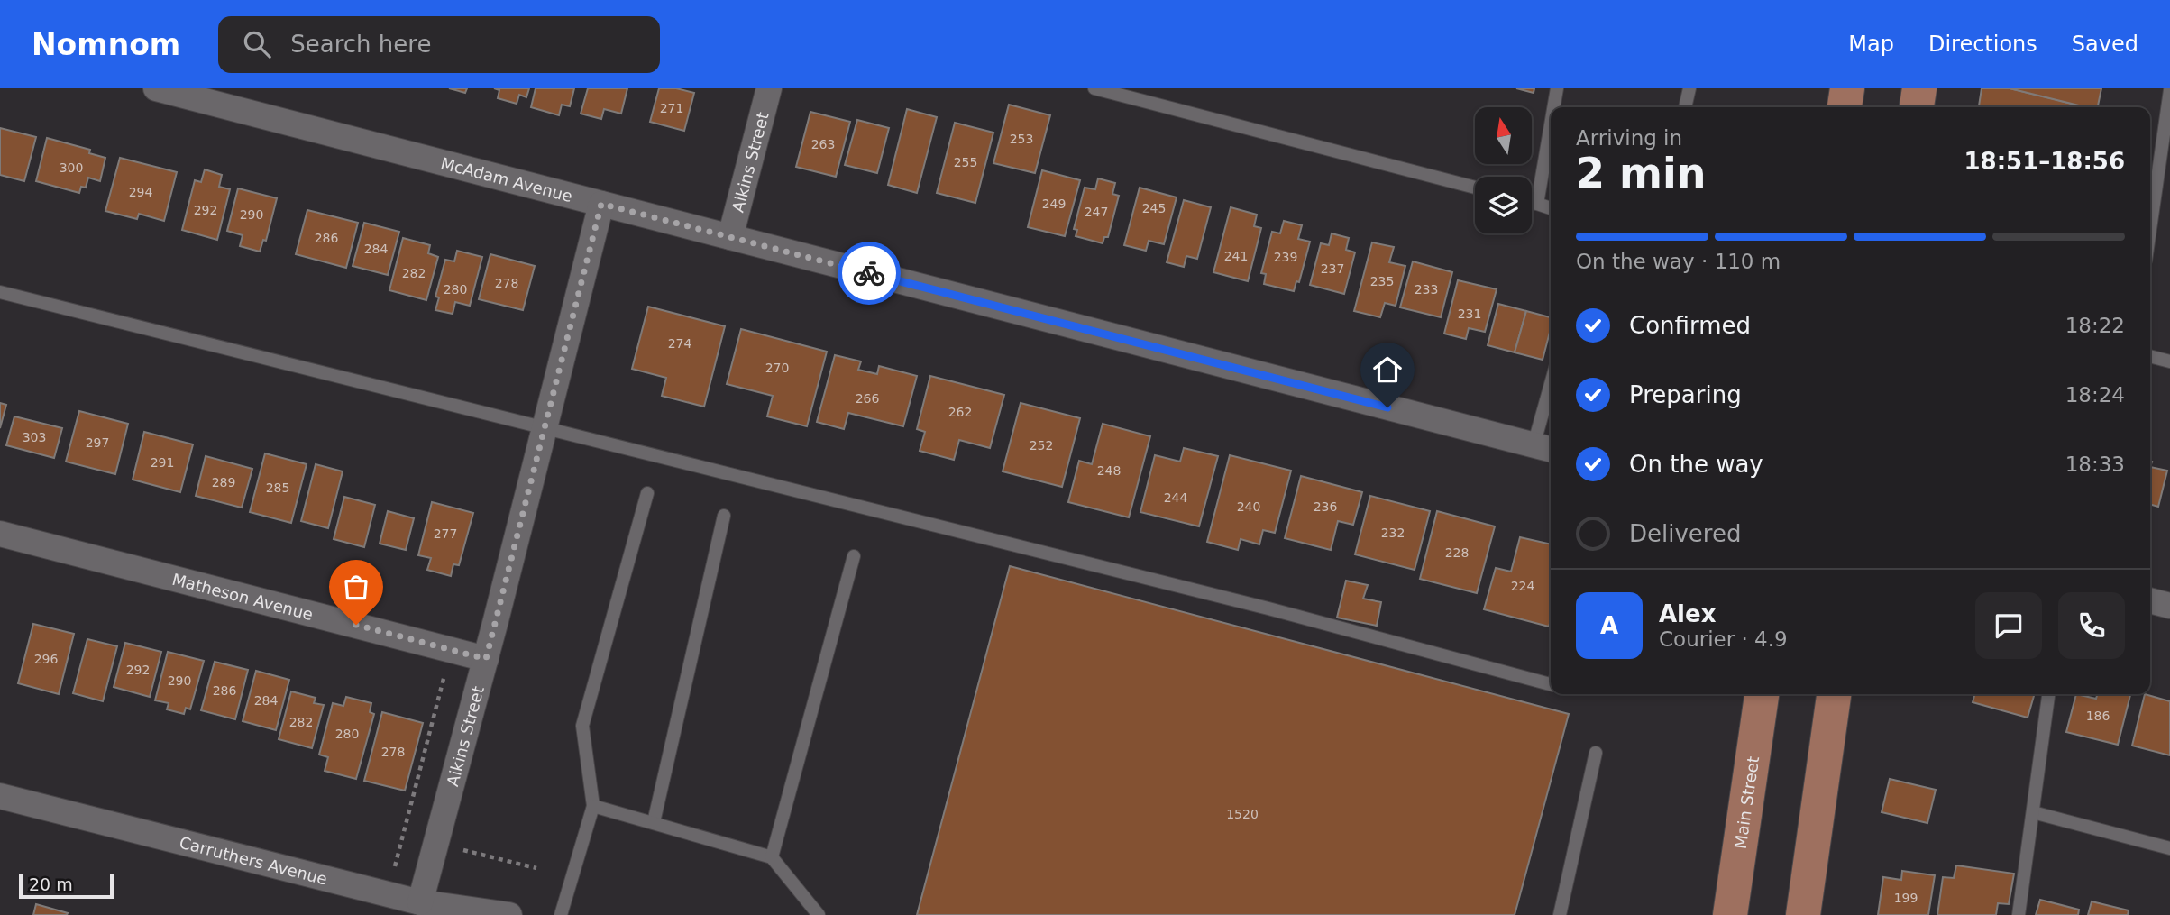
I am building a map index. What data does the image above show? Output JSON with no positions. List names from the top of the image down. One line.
{"streets":{"main road":["Main Street"],"street":["Aikins Street","McAdam Avenue","Matheson Avenue","Carruthers Avenue"]},"crossings":[["Aikins Street","McAdam Avenue"],["Aikins Street","Matheson Avenue"],["Aikins Street","Carruthers Avenue"]],"house_numbers":["271","253","263","255","300","294","249","245","292","247","290","286","284","241","239","237","282","235","278","280","233","231","274","270","266","262","303","297","252","291","248","289","285","244","240","236","232","277","228","224","296","292","290","286","284","186","282","280","278","1520","199"],"scale_bar":"20 m","north":"top","page":{"header":"Nomnom","search":"Search here","nav":["Map","Directions","Saved"],"heading":["2 min","Arriving in","18:51–18:56"],"panel":["Alex","Courier · 4.9"],"bar":"On the way · 110 m","list":[["Confirmed","18:22"],["Preparing","18:24"],["On the way","18:33"],"Delivered"],"round":"A","scale":"20 m"}}
